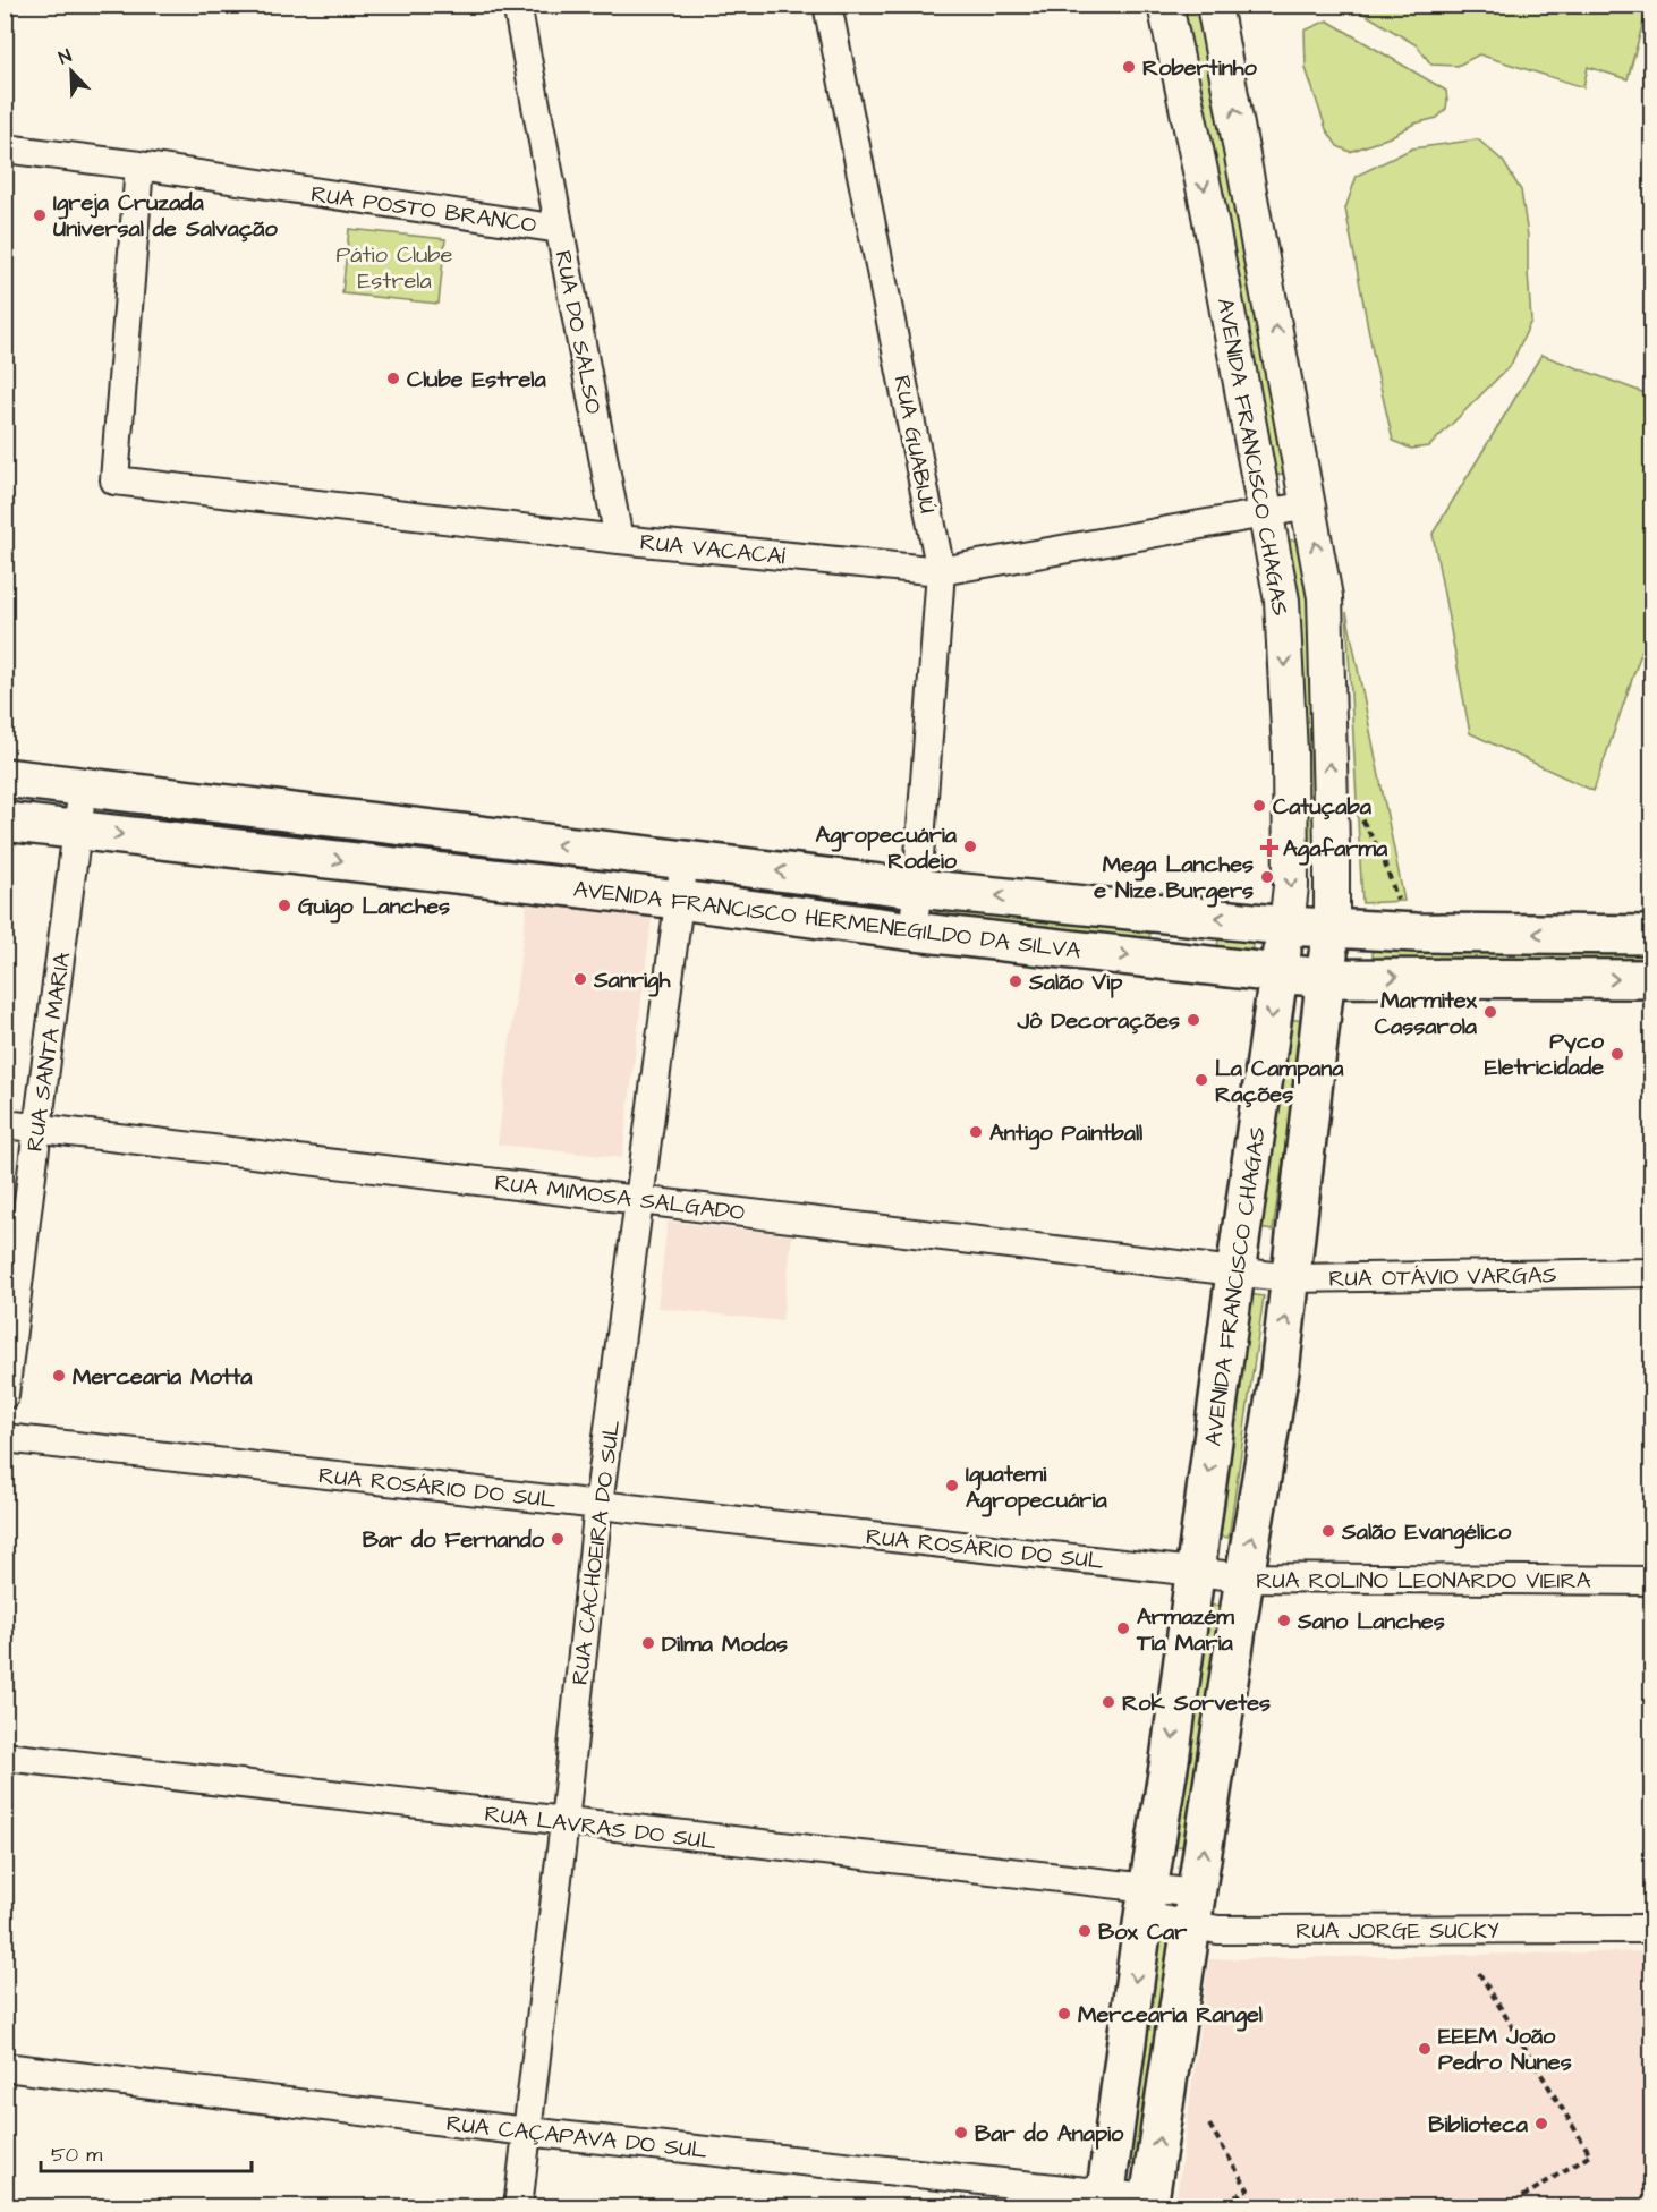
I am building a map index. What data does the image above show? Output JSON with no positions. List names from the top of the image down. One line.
{"streets":{"main road":["AVENIDA FRANCISCO CHAGAS","AVENIDA FRANCISCO HERMENEGILDO DA SILVA"],"street":["RUA POSTO BRANCO","RUA DO SALSO","RUA GUABIJÚ","RUA VACACAÍ","RUA SANTA MARIA","RUA MIMOSA SALGADO","RUA OTÁVIO VARGAS","RUA ROSÁRIO DO SUL","RUA CACHOEIRA DO SUL","RUA ROLINO LEONARDO VIEIRA","RUA LAVRAS DO SUL","RUA JORGE SUCKY","RUA CAÇAPAVA DO SUL"]},"crossings":[["RUA POSTO BRANCO","RUA DO SALSO"],["RUA POSTO BRANCO","RUA VACACAÍ"],["RUA DO SALSO","RUA VACACAÍ"],["RUA GUABIJÚ","RUA VACACAÍ"],["RUA GUABIJÚ","AVENIDA FRANCISCO HERMENEGILDO DA SILVA"],["AVENIDA FRANCISCO CHAGAS","RUA VACACAÍ"],["AVENIDA FRANCISCO CHAGAS","AVENIDA FRANCISCO HERMENEGILDO DA SILVA"],["AVENIDA FRANCISCO CHAGAS","RUA MIMOSA SALGADO"],["AVENIDA FRANCISCO CHAGAS","RUA OTÁVIO VARGAS"],["AVENIDA FRANCISCO CHAGAS","RUA ROSÁRIO DO SUL"],["AVENIDA FRANCISCO CHAGAS","RUA ROLINO LEONARDO VIEIRA"],["AVENIDA FRANCISCO CHAGAS","RUA LAVRAS DO SUL"],["AVENIDA FRANCISCO CHAGAS","RUA JORGE SUCKY"],["AVENIDA FRANCISCO CHAGAS","RUA CAÇAPAVA DO SUL"],["AVENIDA FRANCISCO HERMENEGILDO DA SILVA","RUA SANTA MARIA"],["AVENIDA FRANCISCO HERMENEGILDO DA SILVA","RUA CACHOEIRA DO SUL"],["RUA SANTA MARIA","RUA MIMOSA SALGADO"],["RUA MIMOSA SALGADO","RUA OTÁVIO VARGAS"],["RUA MIMOSA SALGADO","RUA CACHOEIRA DO SUL"],["RUA ROSÁRIO DO SUL","RUA CACHOEIRA DO SUL"],["RUA ROSÁRIO DO SUL","RUA ROLINO LEONARDO VIEIRA"],["RUA CACHOEIRA DO SUL","RUA LAVRAS DO SUL"],["RUA CACHOEIRA DO SUL","RUA CAÇAPAVA DO SUL"],["RUA LAVRAS DO SUL","RUA JORGE SUCKY"]],"parks":["Pátio Clube Estrela"],"places":{"other":["Robertinho","Igreja Cruzada Universal de Salvação","Clube Estrela","Catuçaba","Agropecuária Rodeio","Mega Lanches e Nize Burgers","Guigo Lanches","Sanrigh","Salão Vip","Marmitex Cassarola","Jô Decorações","Pyco Eletricidade","La Campana Rações","Antigo Paintball","Mercearia Motta","Iguatemi Agropecuária","Salão Evangélico","Bar do Fernando","Sano Lanches","Armazém Tia Maria","Dilma Modas","Rok Sorvetes","Box Car","Mercearia Rangel","EEEM João Pedro Nunes","Biblioteca","Bar do Anapio"],"health":["Agafarma"]},"scale_bar":"50 m","north":"top left"}
